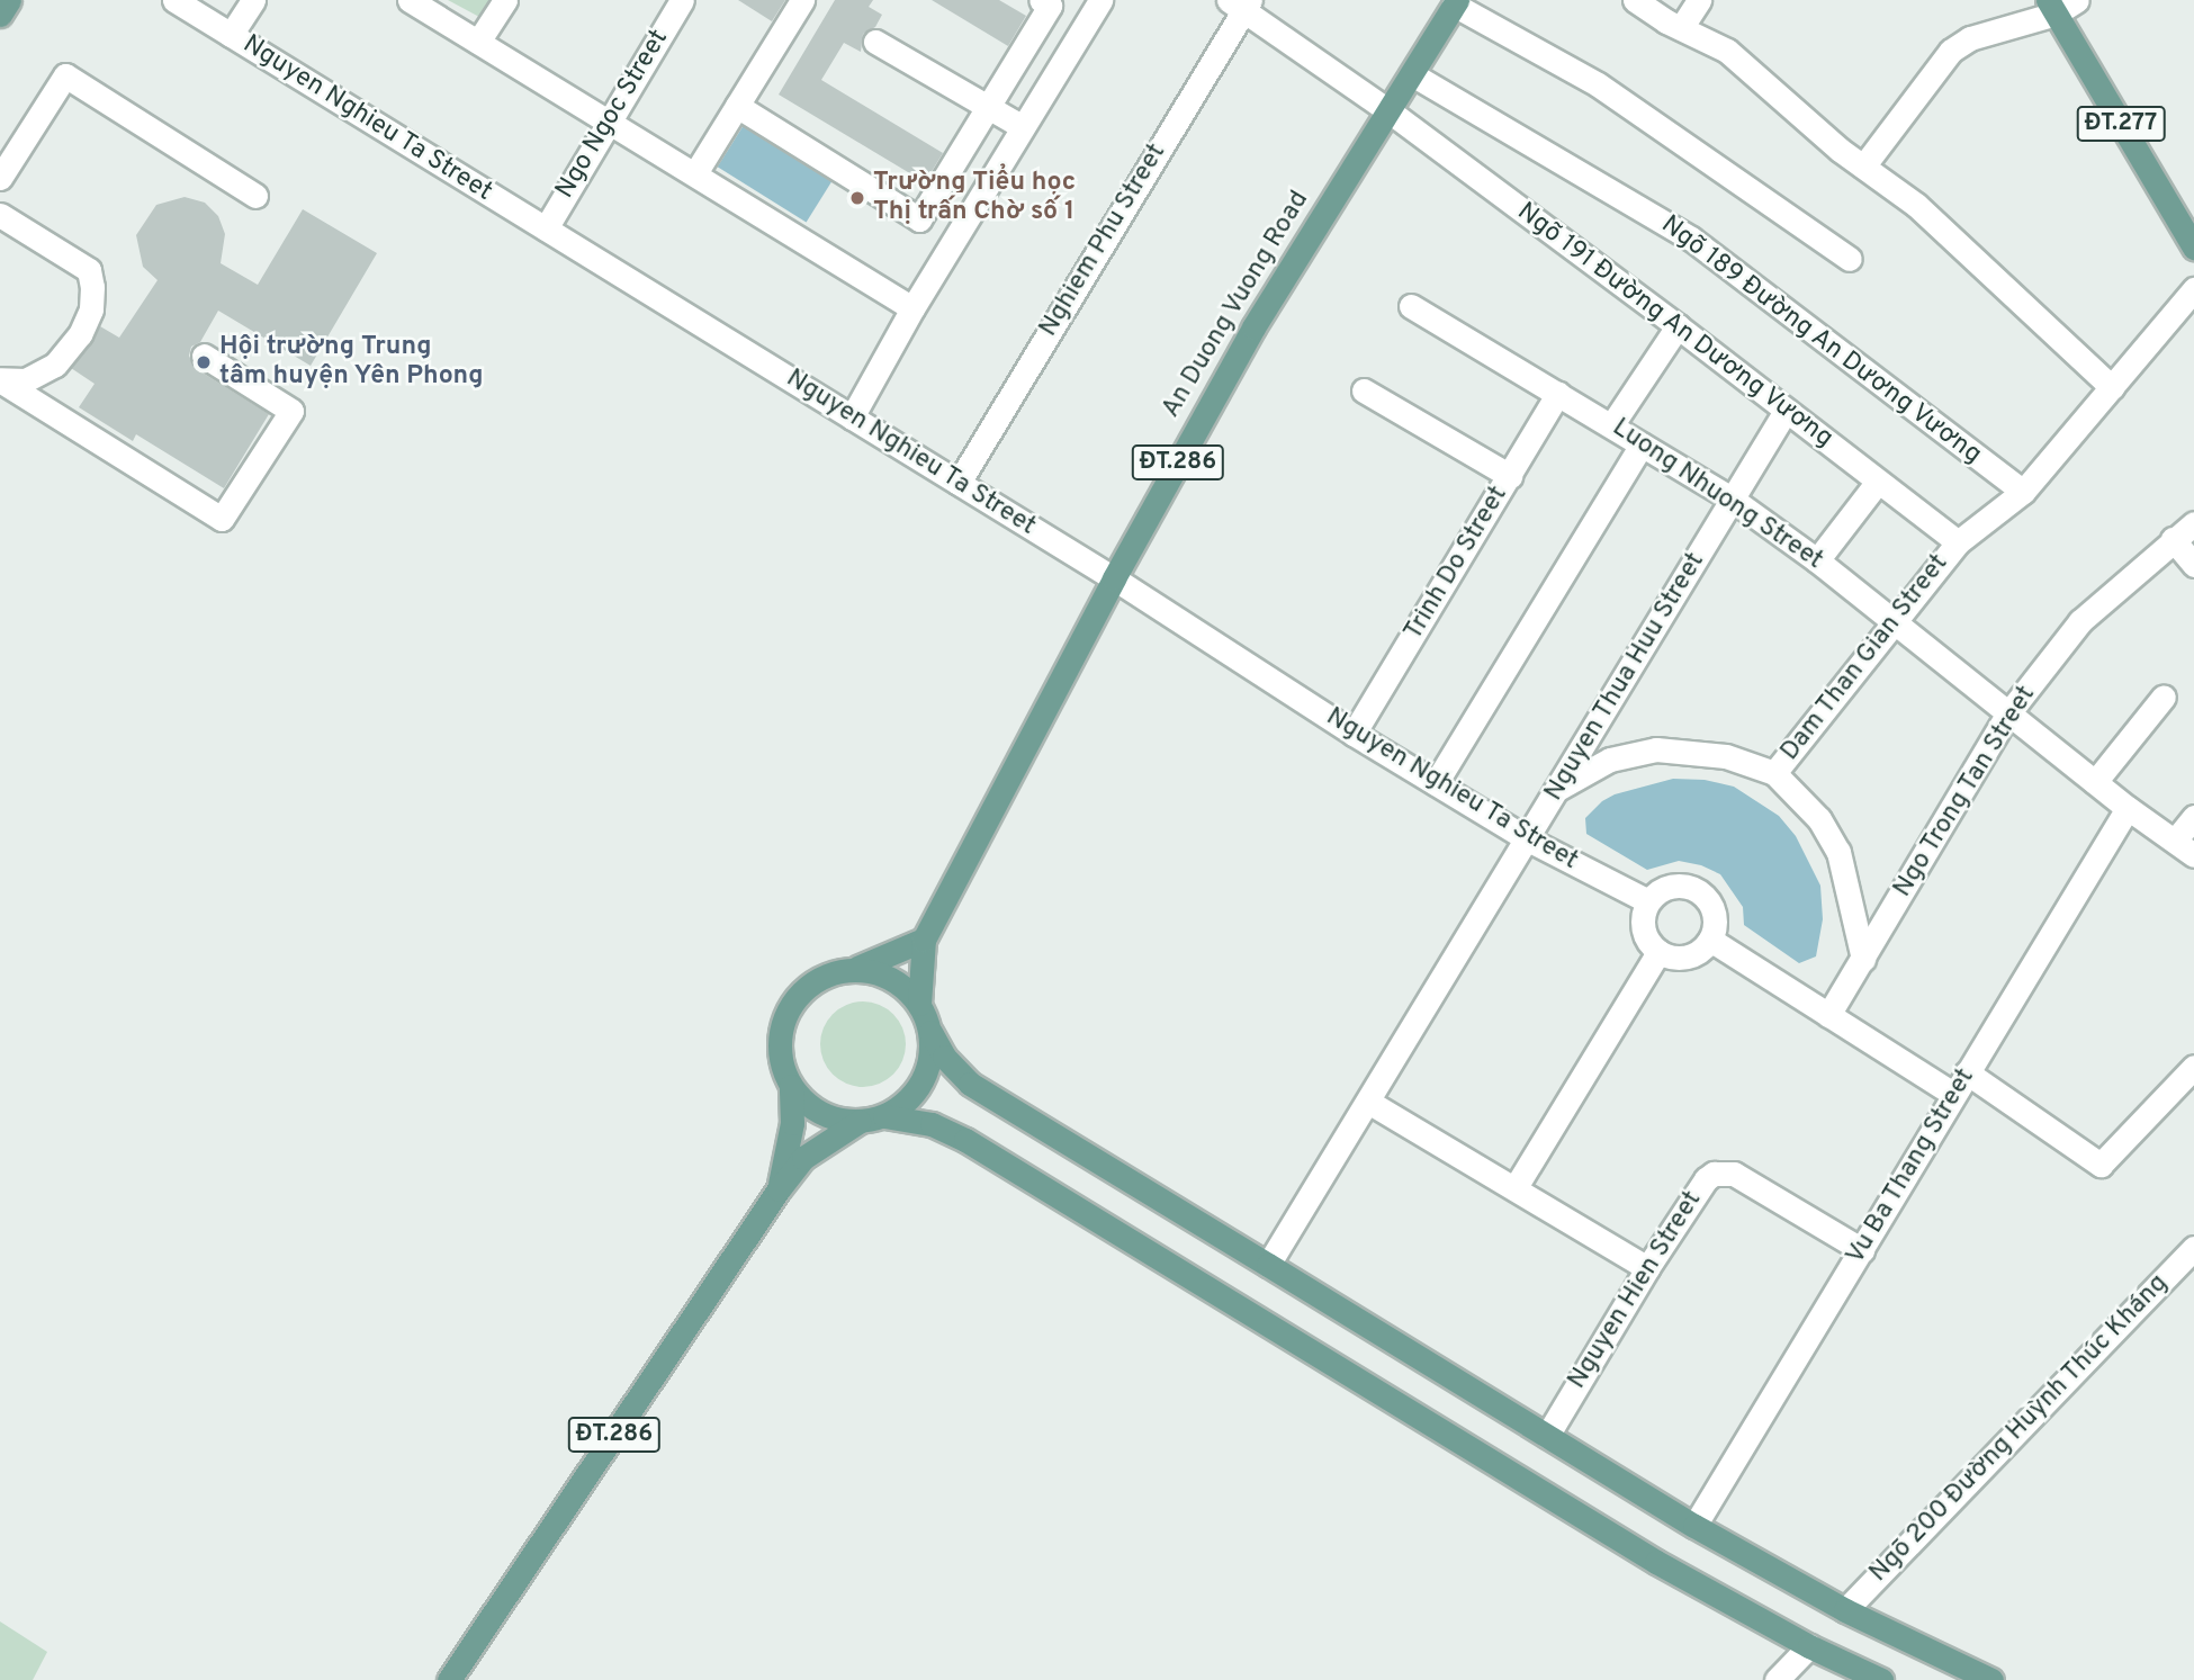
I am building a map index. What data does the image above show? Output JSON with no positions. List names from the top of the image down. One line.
{"streets":{"main road":["ĐT.277","An Duong Vuong Road","ĐT.286"],"street":["Ngo Ngoc Street","Nguyen Nghieu Ta Street","Nghiem Phu Street","Ngõ 191 Đường An Dương Vương","Ngõ 189 Đường An Dương Vương","Luong Nhuong Street","Trinh Do Street","Dam Than Gian Street","Nguyen Thua Huu Street","Ngo Trong Tan Street","Vu Ba Thang Street","Nguyen Hien Street","Ngõ 200 Đường Huỳnh Thúc Kháng"]},"crossings":[["Ngo Ngoc Street","Nguyen Nghieu Ta Street"],["Nguyen Nghieu Ta Street","Nghiem Phu Street"],["Nguyen Nghieu Ta Street","An Duong Vuong Road"],["Nguyen Nghieu Ta Street","Trinh Do Street"],["Nguyen Nghieu Ta Street","Nguyen Thua Huu Street"],["Nghiem Phu Street","Ngõ 191 Đường An Dương Vương"],["An Duong Vuong Road","Ngõ 191 Đường An Dương Vương"],["An Duong Vuong Road","Ngõ 189 Đường An Dương Vương"],["An Duong Vuong Road","ĐT.286"],["Ngõ 191 Đường An Dương Vương","Dam Than Gian Street"],["Ngõ 191 Đường An Dương Vương","Nguyen Thua Huu Street"],["Ngõ 189 Đường An Dương Vương","Dam Than Gian Street"],["Luong Nhuong Street","Trinh Do Street"],["Luong Nhuong Street","Dam Than Gian Street"],["Luong Nhuong Street","Nguyen Thua Huu Street"],["Luong Nhuong Street","Ngo Trong Tan Street"],["Luong Nhuong Street","Vu Ba Thang Street"],["Vu Ba Thang Street","Nguyen Hien Street"]],"places":["Trường Tiểu học Thị trấn Chờ số 1","Hội trường Trung tâm huyện Yên Phong"]}
